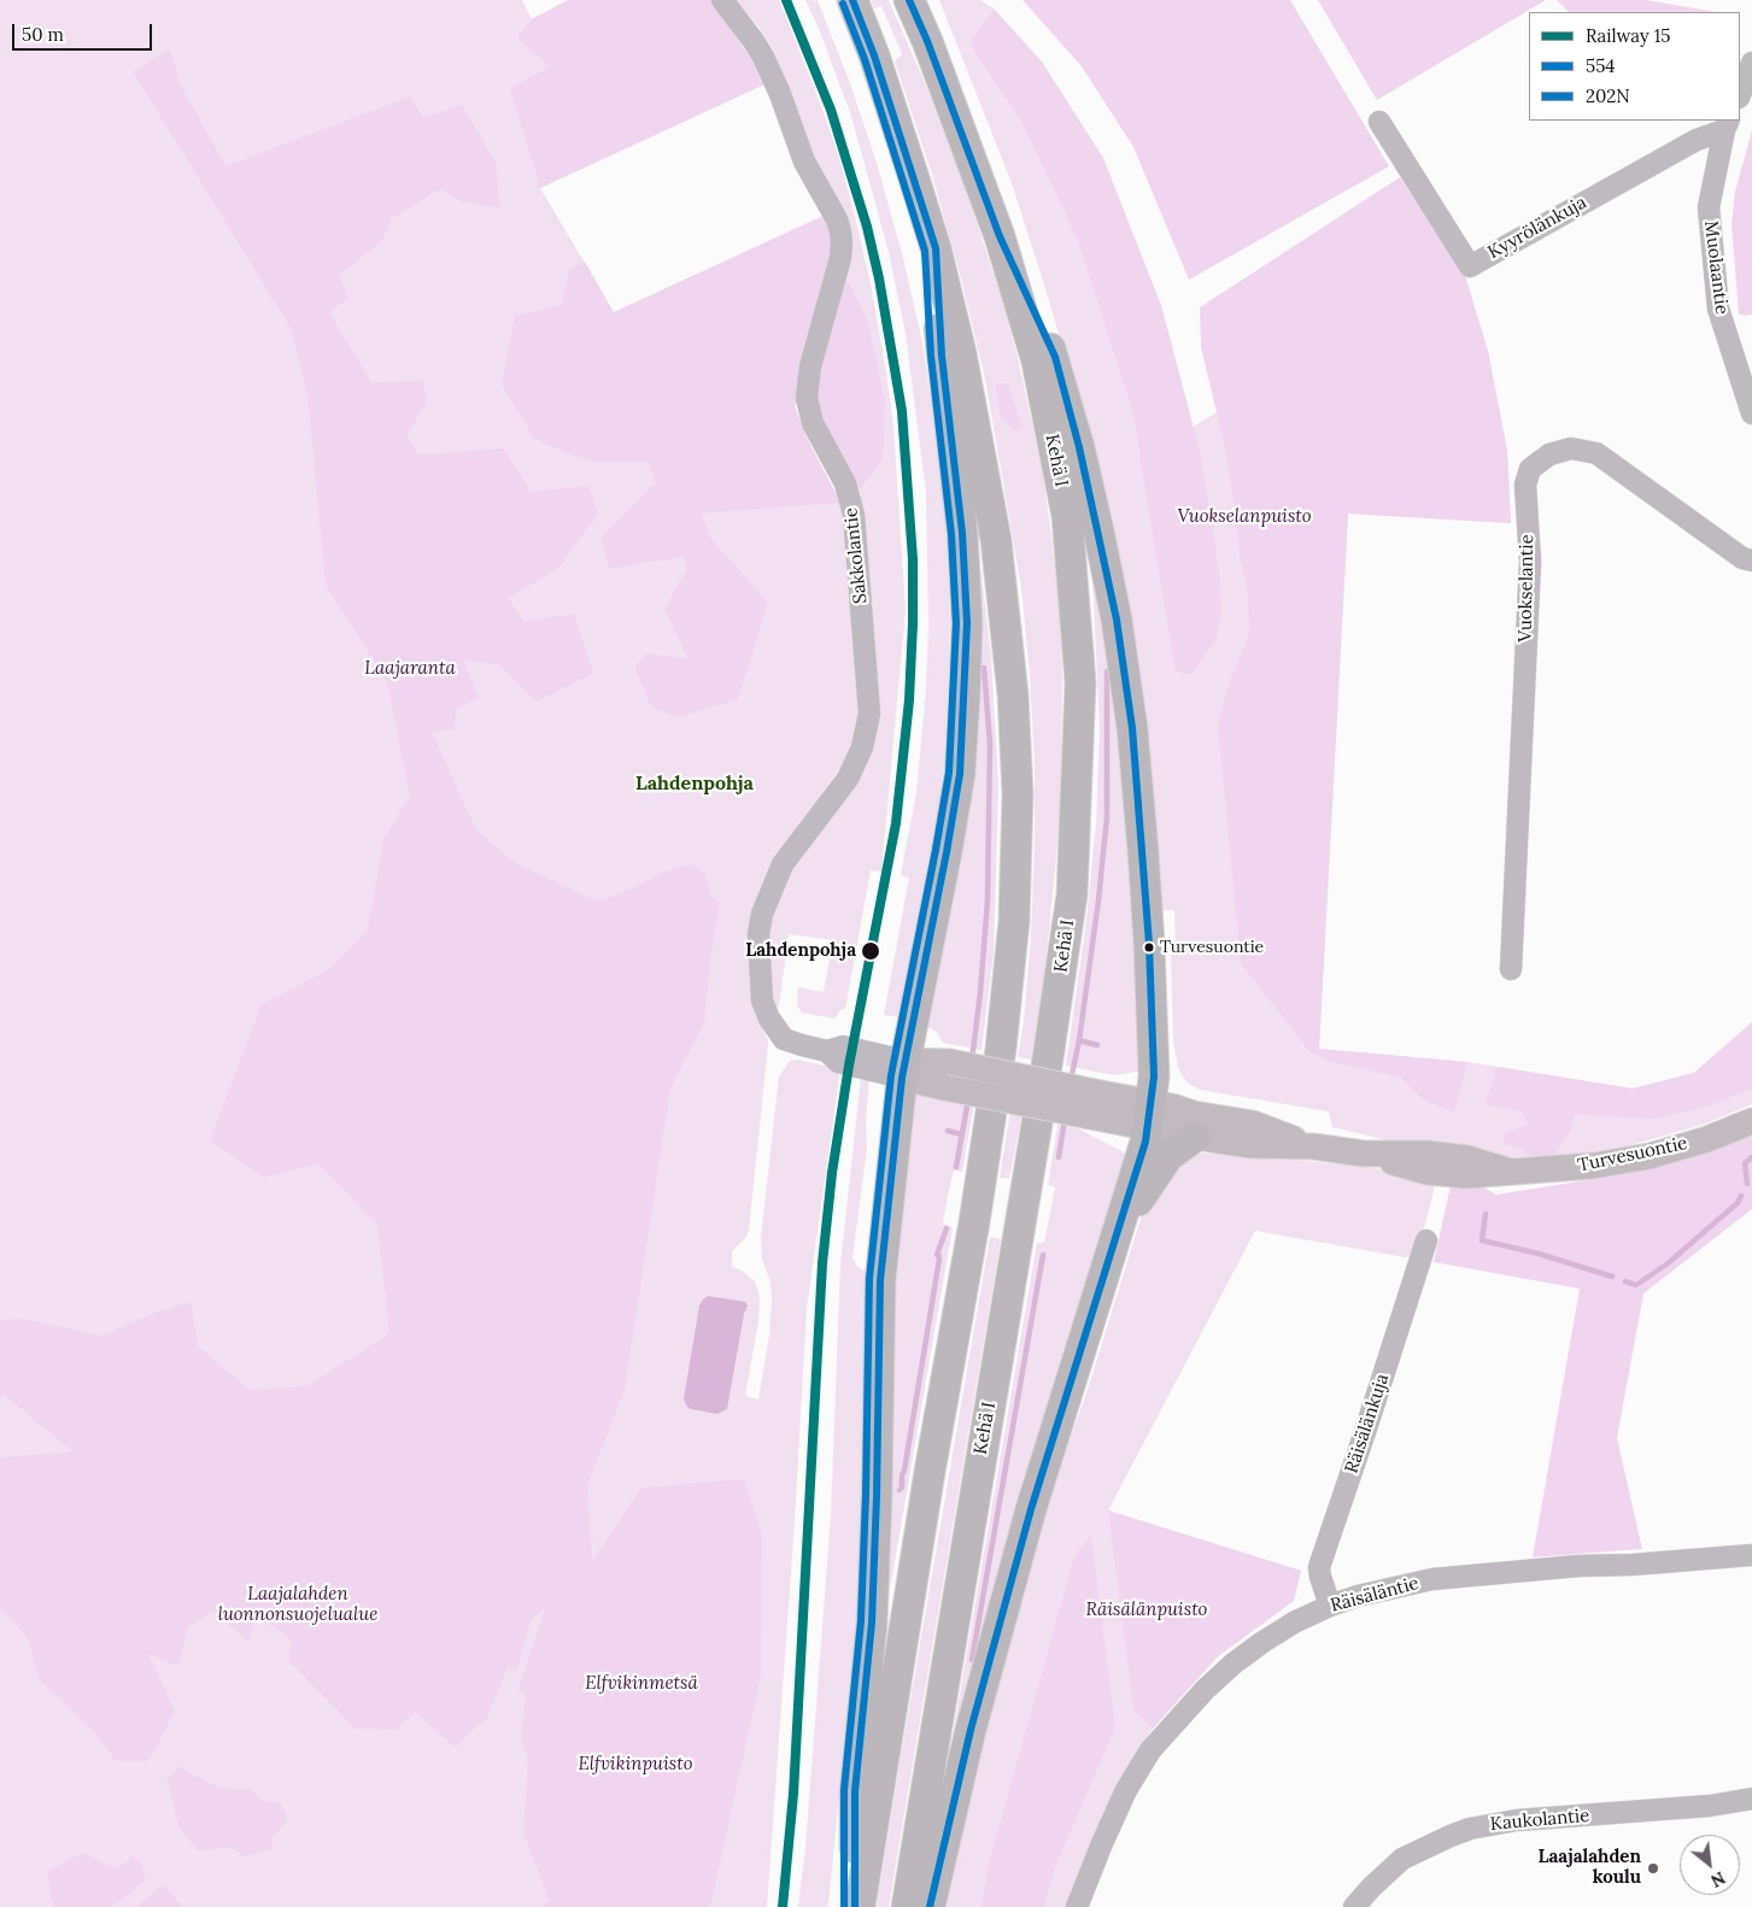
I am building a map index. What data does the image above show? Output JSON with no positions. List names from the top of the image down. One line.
{"streets":{"highway":["Kehä I"],"main road":["Turvesuontie"],"street":["Kyyrölänkuja","Muolaantie","Sakkolantie","Vuokselantie","Räisälänkuja","Räisäläntie","Kaukolantie"]},"crossings":[["Kyyrölänkuja","Muolaantie"],["Sakkolantie","Turvesuontie"],["Räisälänkuja","Räisäläntie"]],"districts":["Lahdenpohja"],"parks":["Vuokselanpuisto","Laajaranta","Laajalahden luonnonsuojelualue","Räisälänpuisto","Elfvikinmetsä","Elfvikinpuisto"],"places":["Turvesuontie","Lahdenpohja","Laajalahden koulu"],"lines":["rail line 15","transit line 554","transit line 202N"],"legend":["Railway 15","554","202N"],"scale_bar":"50 m","north":"bottom right"}
